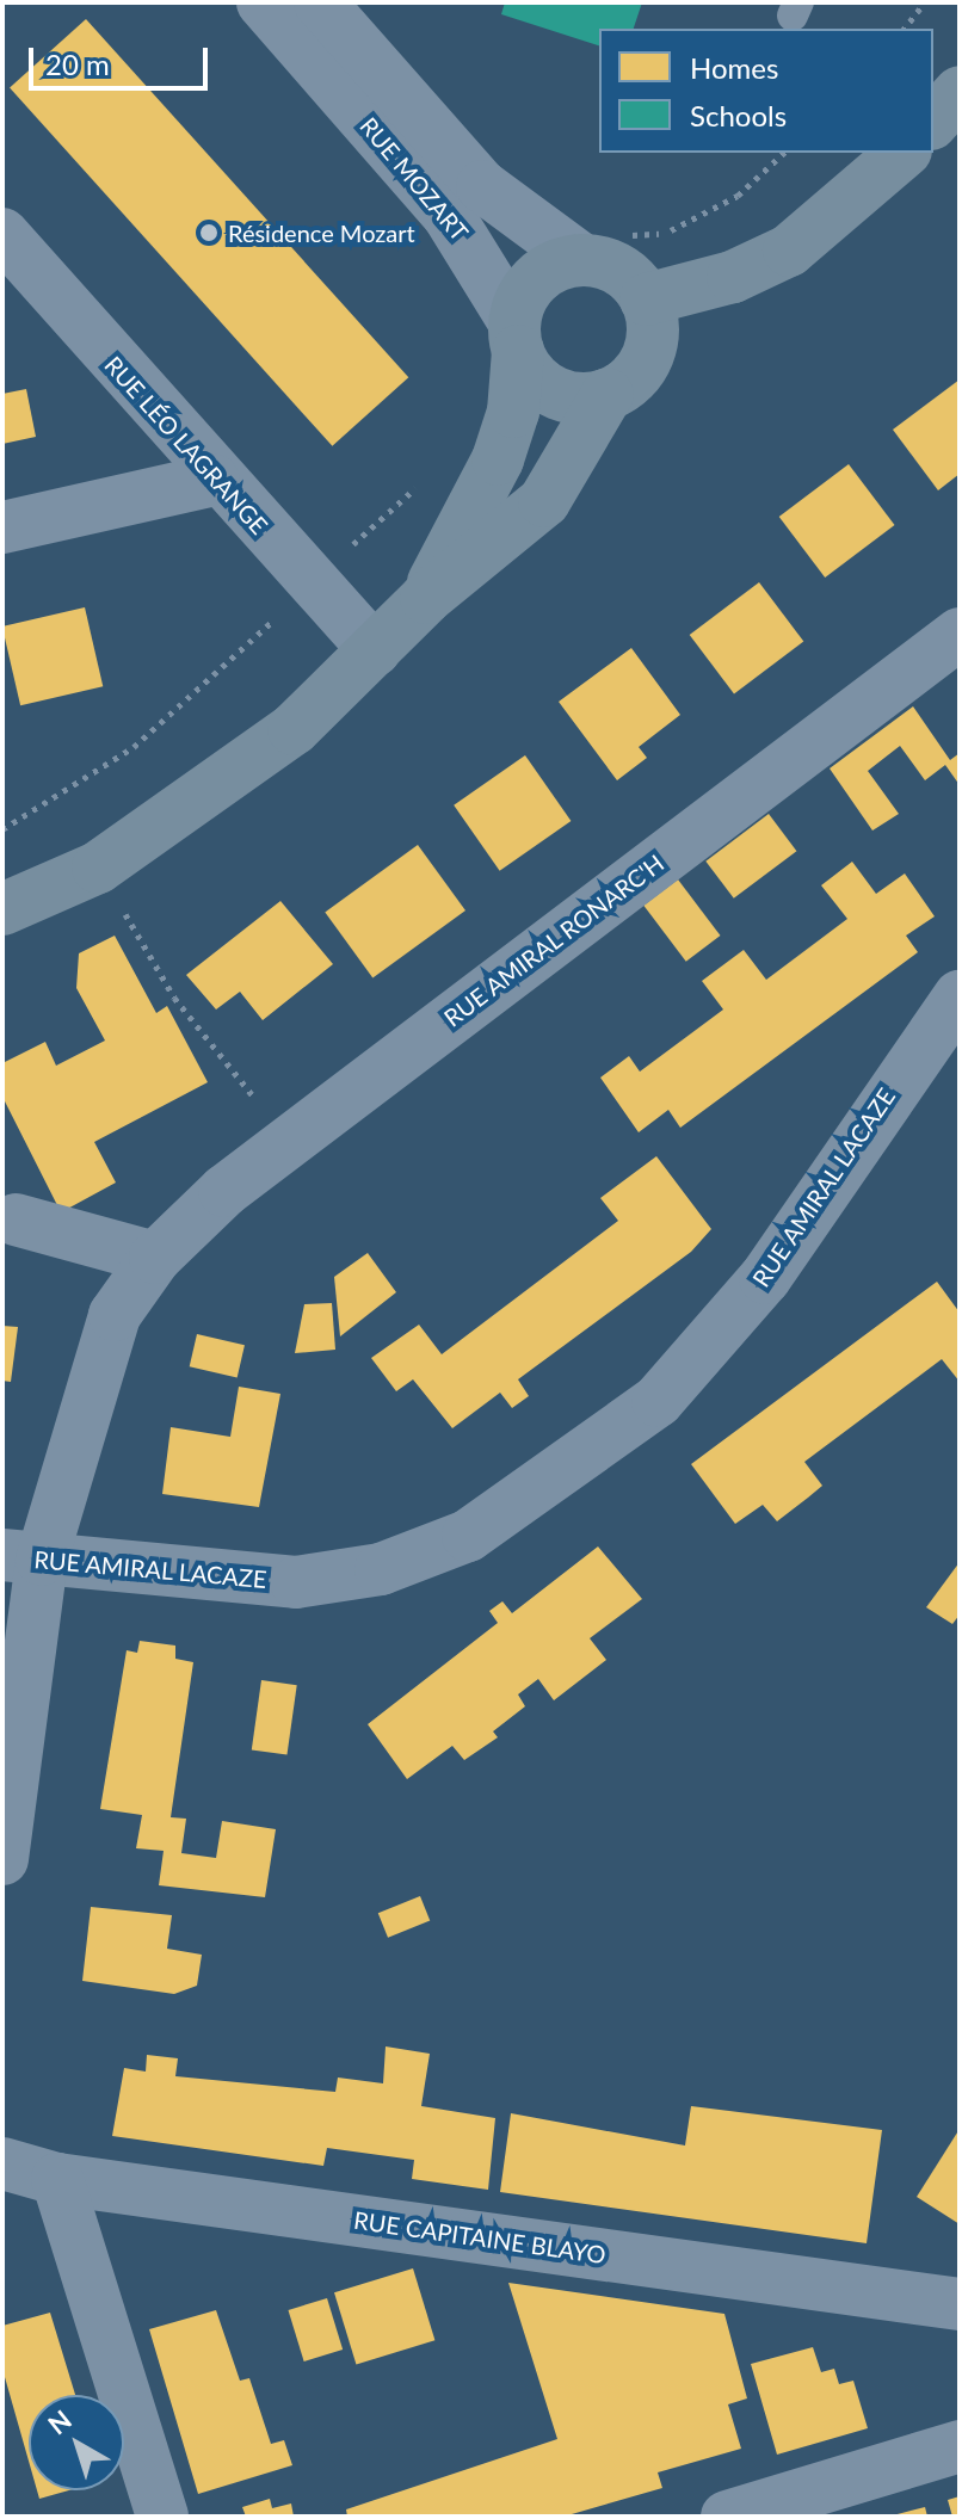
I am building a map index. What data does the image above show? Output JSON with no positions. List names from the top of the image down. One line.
{"streets":{"street":["RUE MOZART","RUE LÉO LAGRANGE","RUE AMIRAL RONARC'H","RUE AMIRAL LACAZE","RUE CAPITAINE BLAYO"]},"crossings":[["RUE AMIRAL RONARC'H","RUE AMIRAL LACAZE"]],"places":["Résidence Mozart"],"legend":["Homes","Schools"],"scale_bar":"20 m","north":"top left"}
